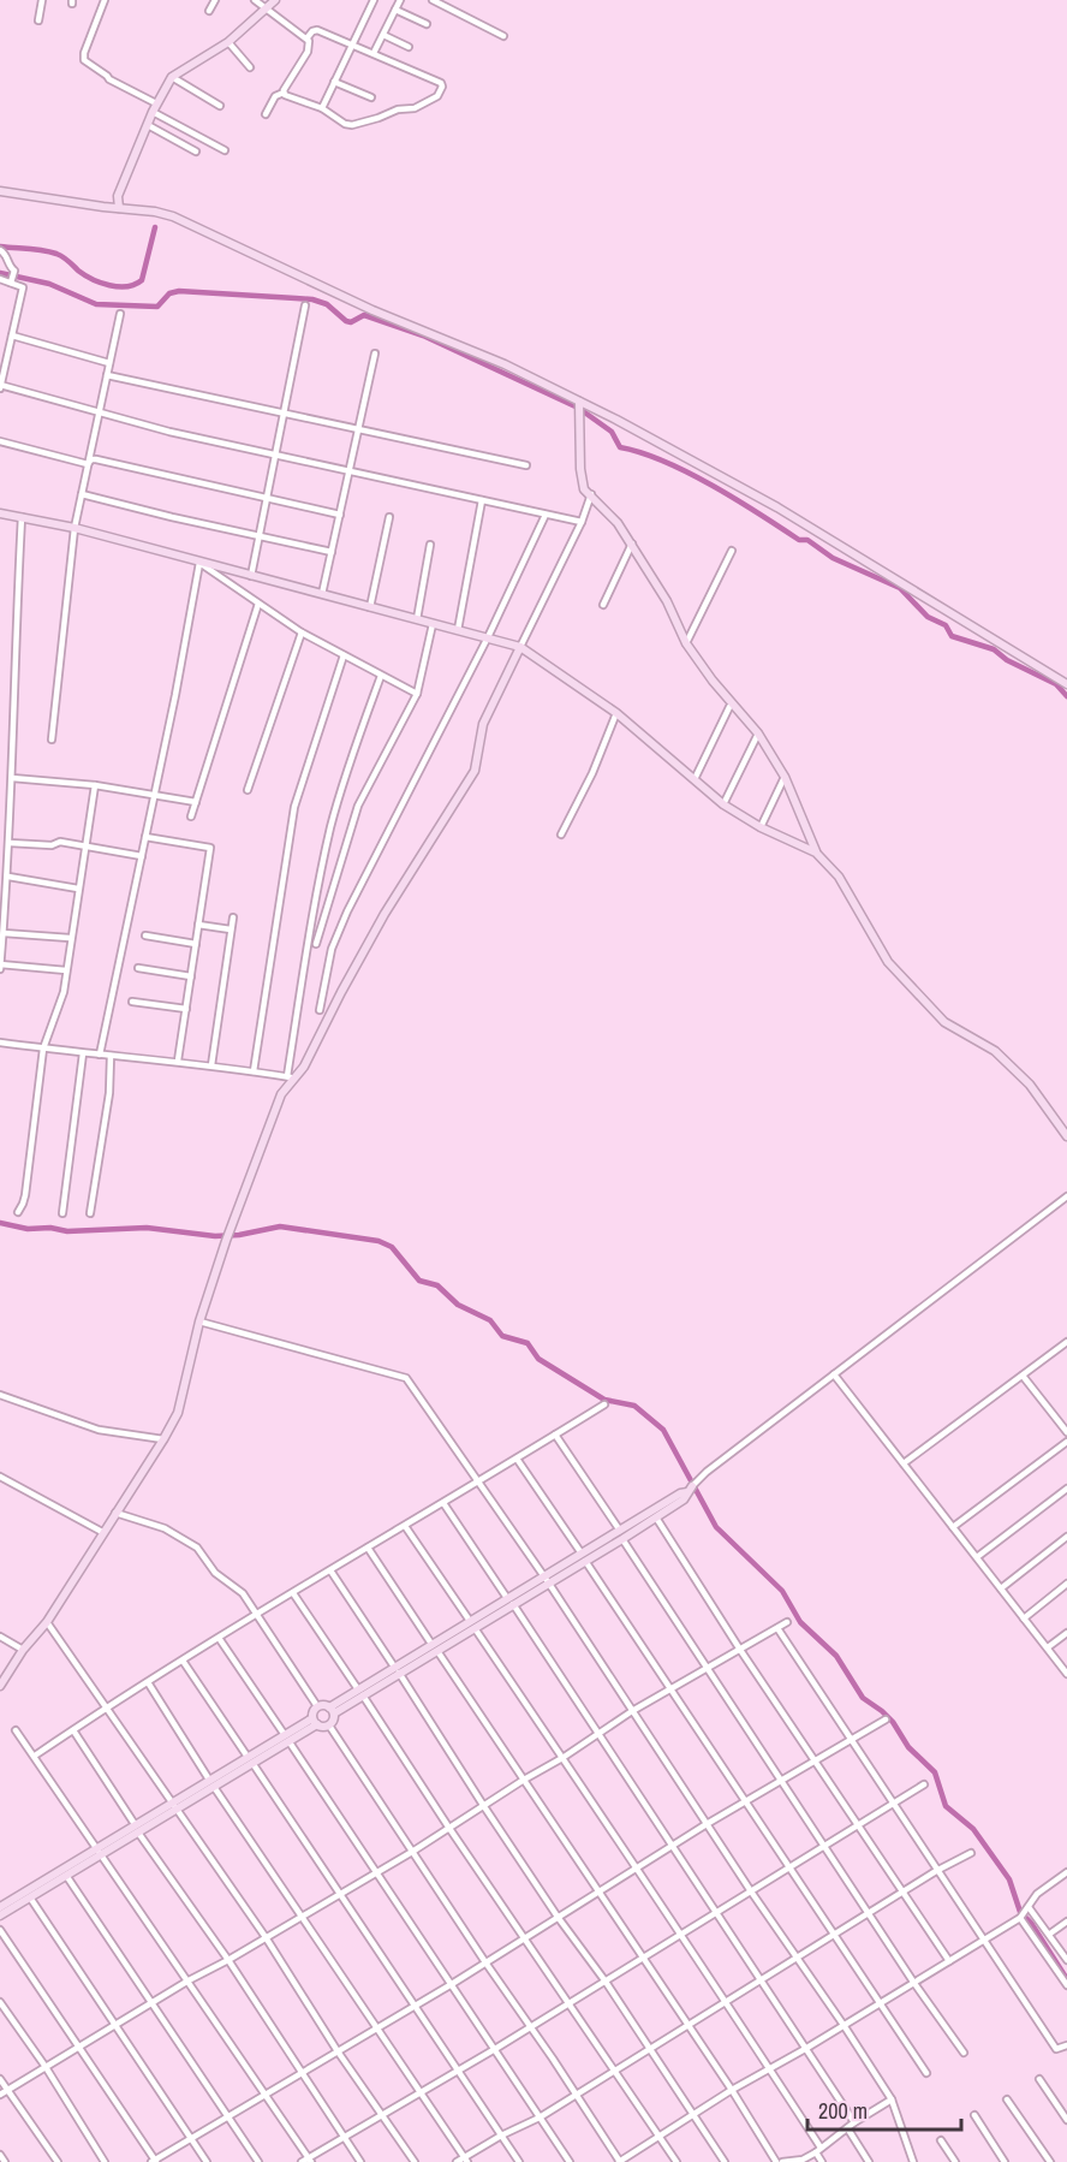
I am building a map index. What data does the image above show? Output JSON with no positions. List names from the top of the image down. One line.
{"scale_bar":"200 m"}
